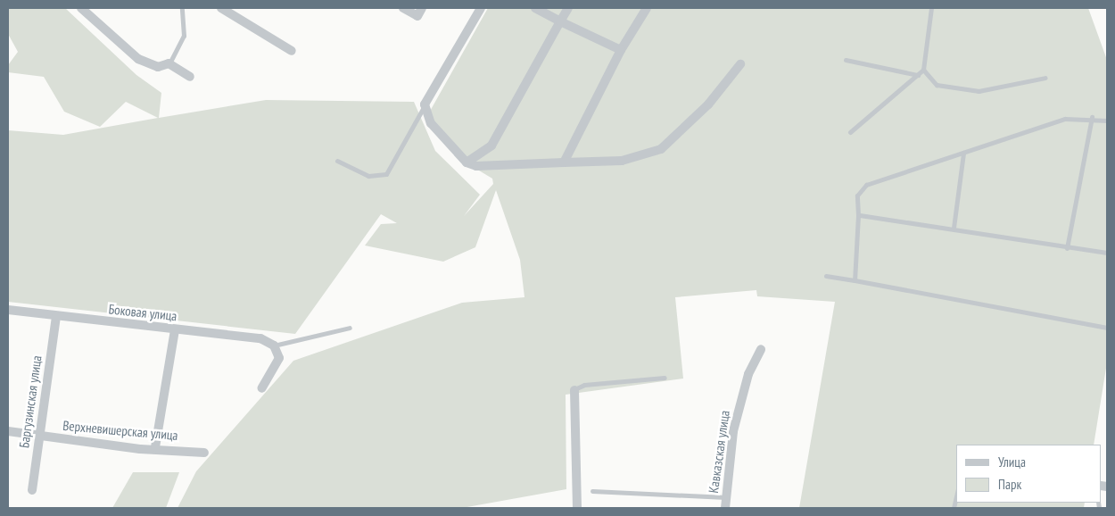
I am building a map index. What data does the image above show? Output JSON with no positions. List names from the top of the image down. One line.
{"streets":{"street":["Боковая улица","Баргузинская улица","Верхневишерская улица","Кавказская улица"]},"crossings":[["Боковая улица","Баргузинская улица"],["Баргузинская улица","Верхневишерская улица"]],"legend":["Улица","Парк"]}
